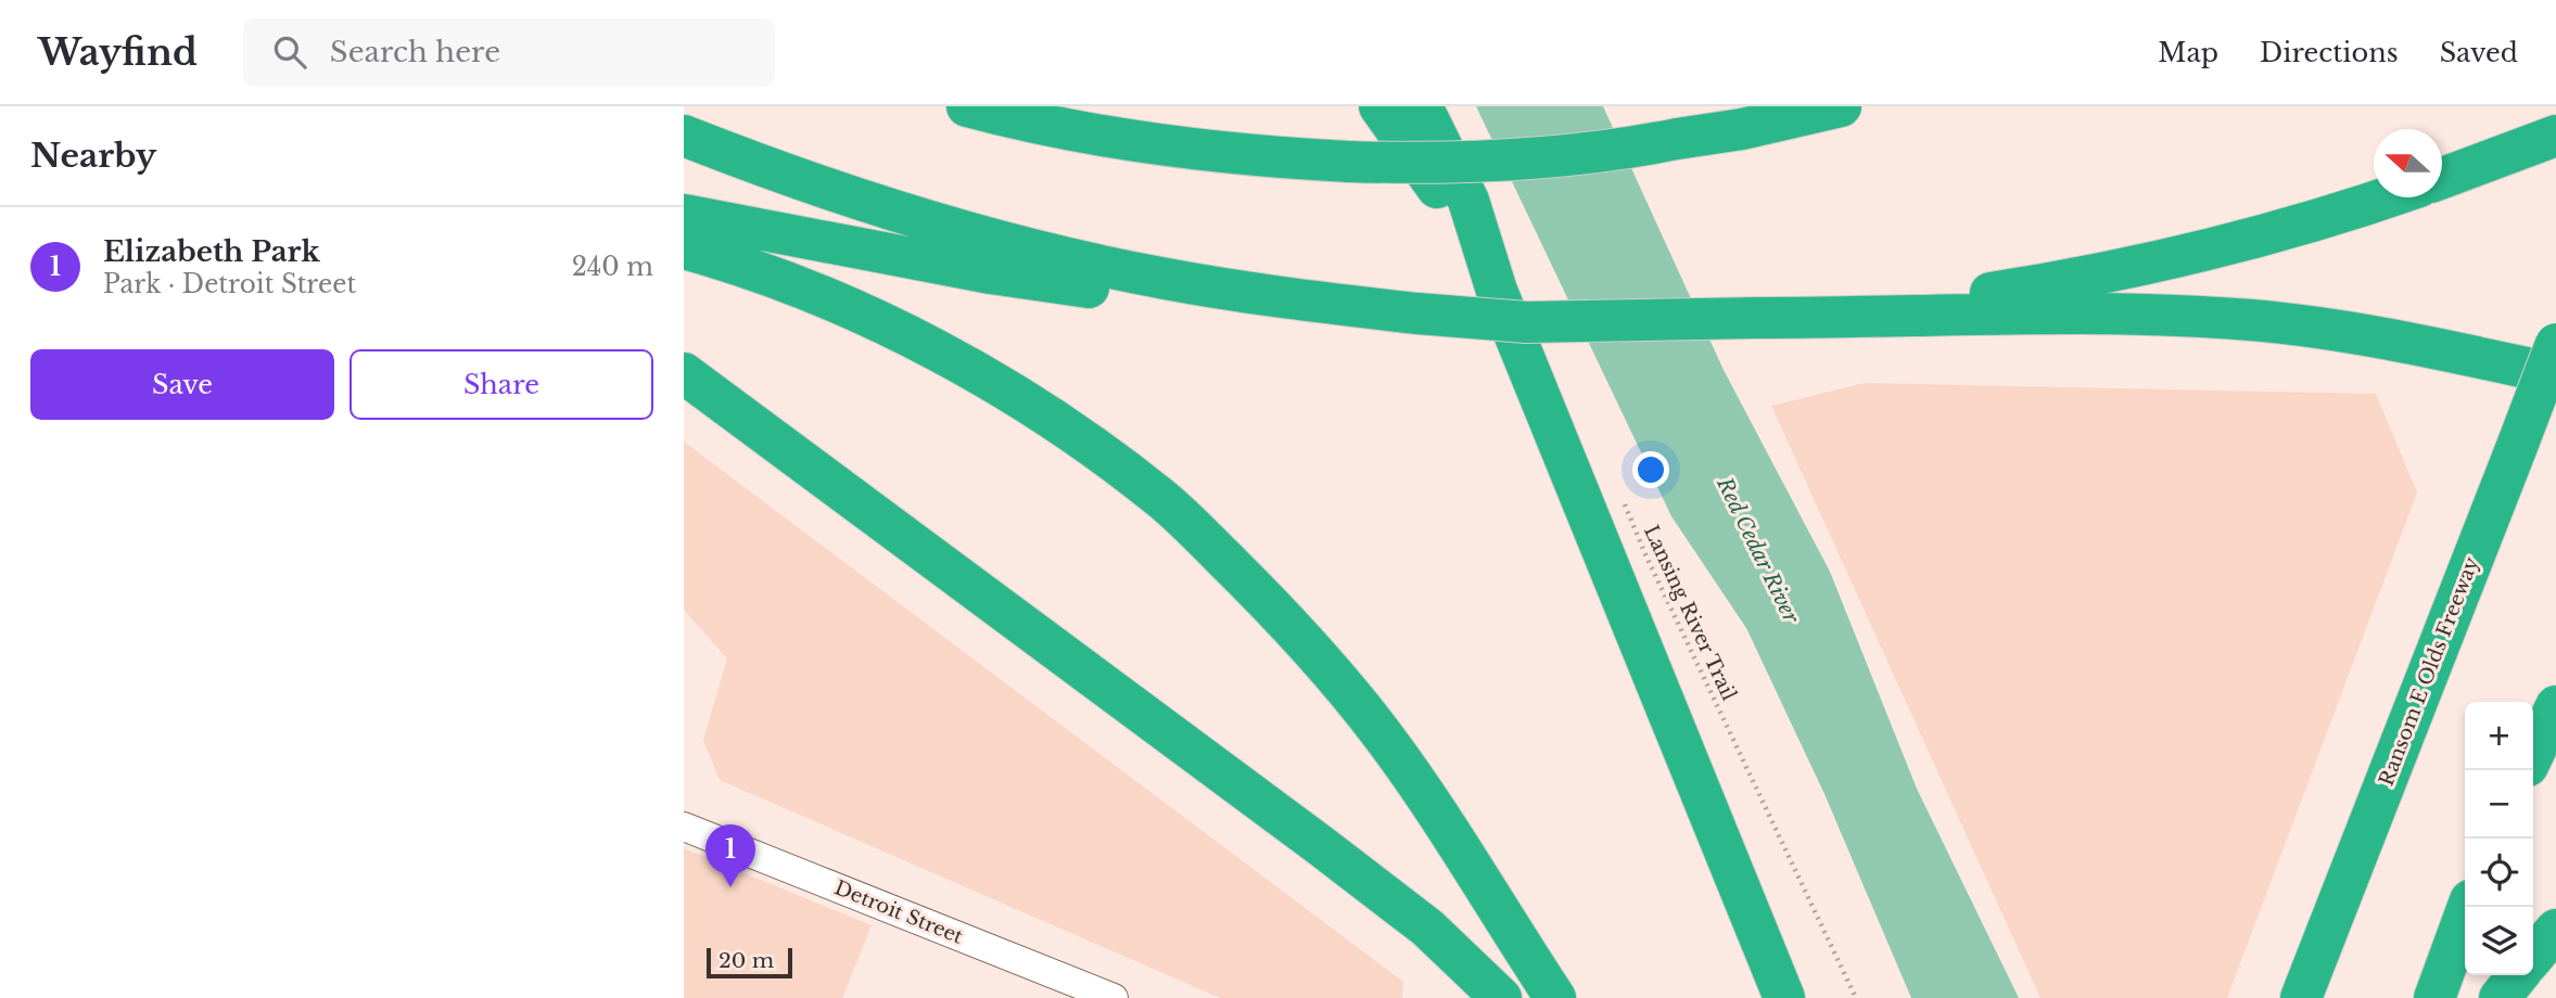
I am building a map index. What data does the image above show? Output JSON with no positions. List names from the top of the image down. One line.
{"streets":{"highway":["Ransom E Olds Freeway"],"street":["Detroit Street"],"path":["Lansing River Trail"]},"water":["Red Cedar River"],"scale_bar":"20 m","north":"left","page":{"header":"Wayfind","search":"Search here","nav":["Map","Directions","Saved"],"heading":"Nearby","list":[{"mark":"1","name":"Elizabeth Park","note":"Park · Detroit Street","value":"240 m"}],"buttons":["Save","Share"],"map_buttons":["+","−"],"pins":"1","scale":"20 m"}}
